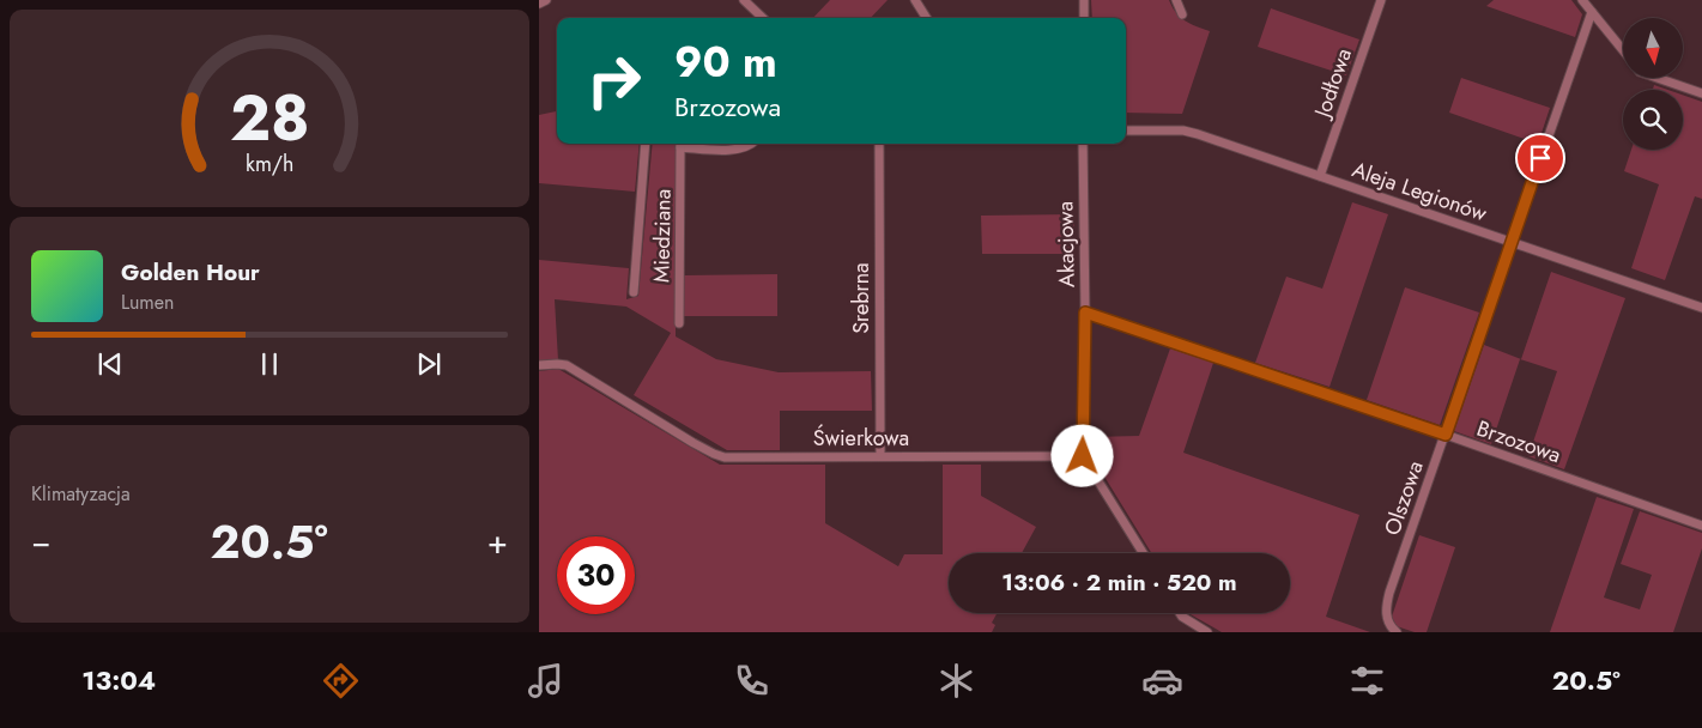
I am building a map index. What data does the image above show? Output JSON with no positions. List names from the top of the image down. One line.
{"streets":{"street":["Jodłowa","Aleja Legionów","Miedziana","Akacjowa","Srebrna","Świerkowa","Brzozowa","Olszowa"]},"crossings":[["Jodłowa","Aleja Legionów"],["Aleja Legionów","Olszowa"],["Akacjowa","Świerkowa"],["Akacjowa","Brzozowa"],["Srebrna","Świerkowa"],["Brzozowa","Olszowa"]],"north":"bottom","page":{"turn":["90 m","Brzozowa"],"song":["Golden Hour","Lumen"],"tile":"Klimatyzacja","heat":["−","20.5°","+"],"limit":"30","trip":"13:06 · 2 min · 520 m","tabs":["13:04","20.5°"],"gauge":["28","km/h"]}}
